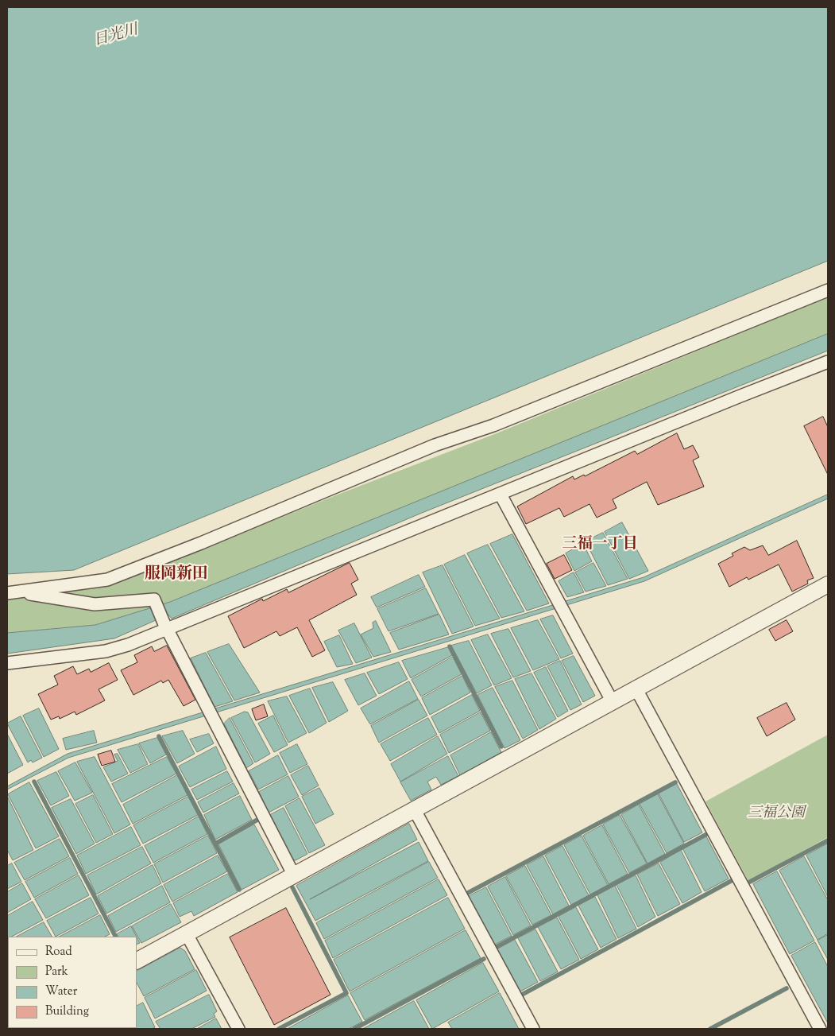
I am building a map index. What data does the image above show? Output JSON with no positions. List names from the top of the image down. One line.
{"districts":["三福一丁目","服岡新田"],"water":["日光川"],"parks":["三福公園"],"legend":["Road","Park","Water","Building"]}
